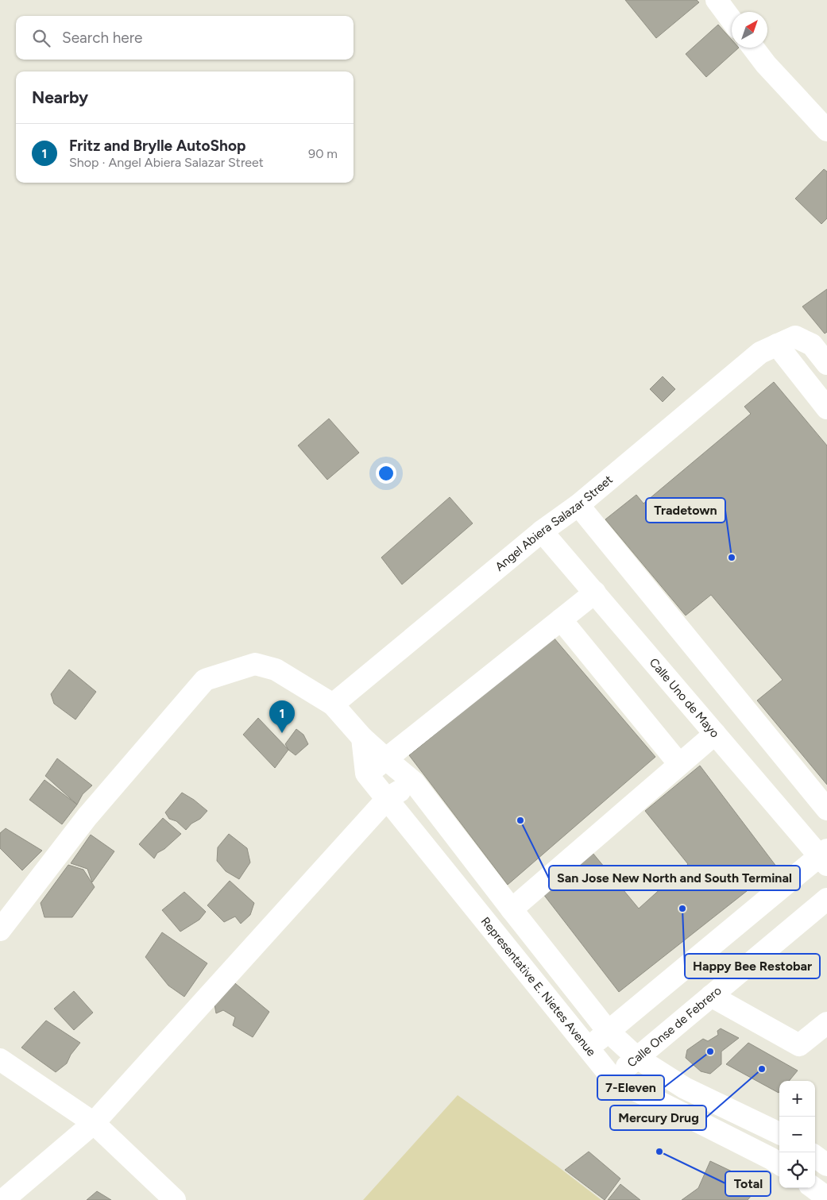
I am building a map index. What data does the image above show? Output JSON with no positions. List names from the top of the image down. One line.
{"streets":{"street":["Angel Abiera Salazar Street","Calle Uno de Mayo","Representative E. Nietes Avenue","Calle Onse de Febrero"]},"crossings":[["Angel Abiera Salazar Street","Calle Uno de Mayo"],["Representative E. Nietes Avenue","Calle Onse de Febrero"]],"places":["Tradetown","San Jose New North and South Terminal","Happy Bee Restobar","7-Eleven","Mercury Drug","Total"],"north":"top right","page":{"search":"Search here","heading":"Nearby","list":[{"mark":"1","name":"Fritz and Brylle AutoShop","note":"Shop · Angel Abiera Salazar Street","value":"90 m"}],"pins":"1","map_buttons":["+","−"]}}
